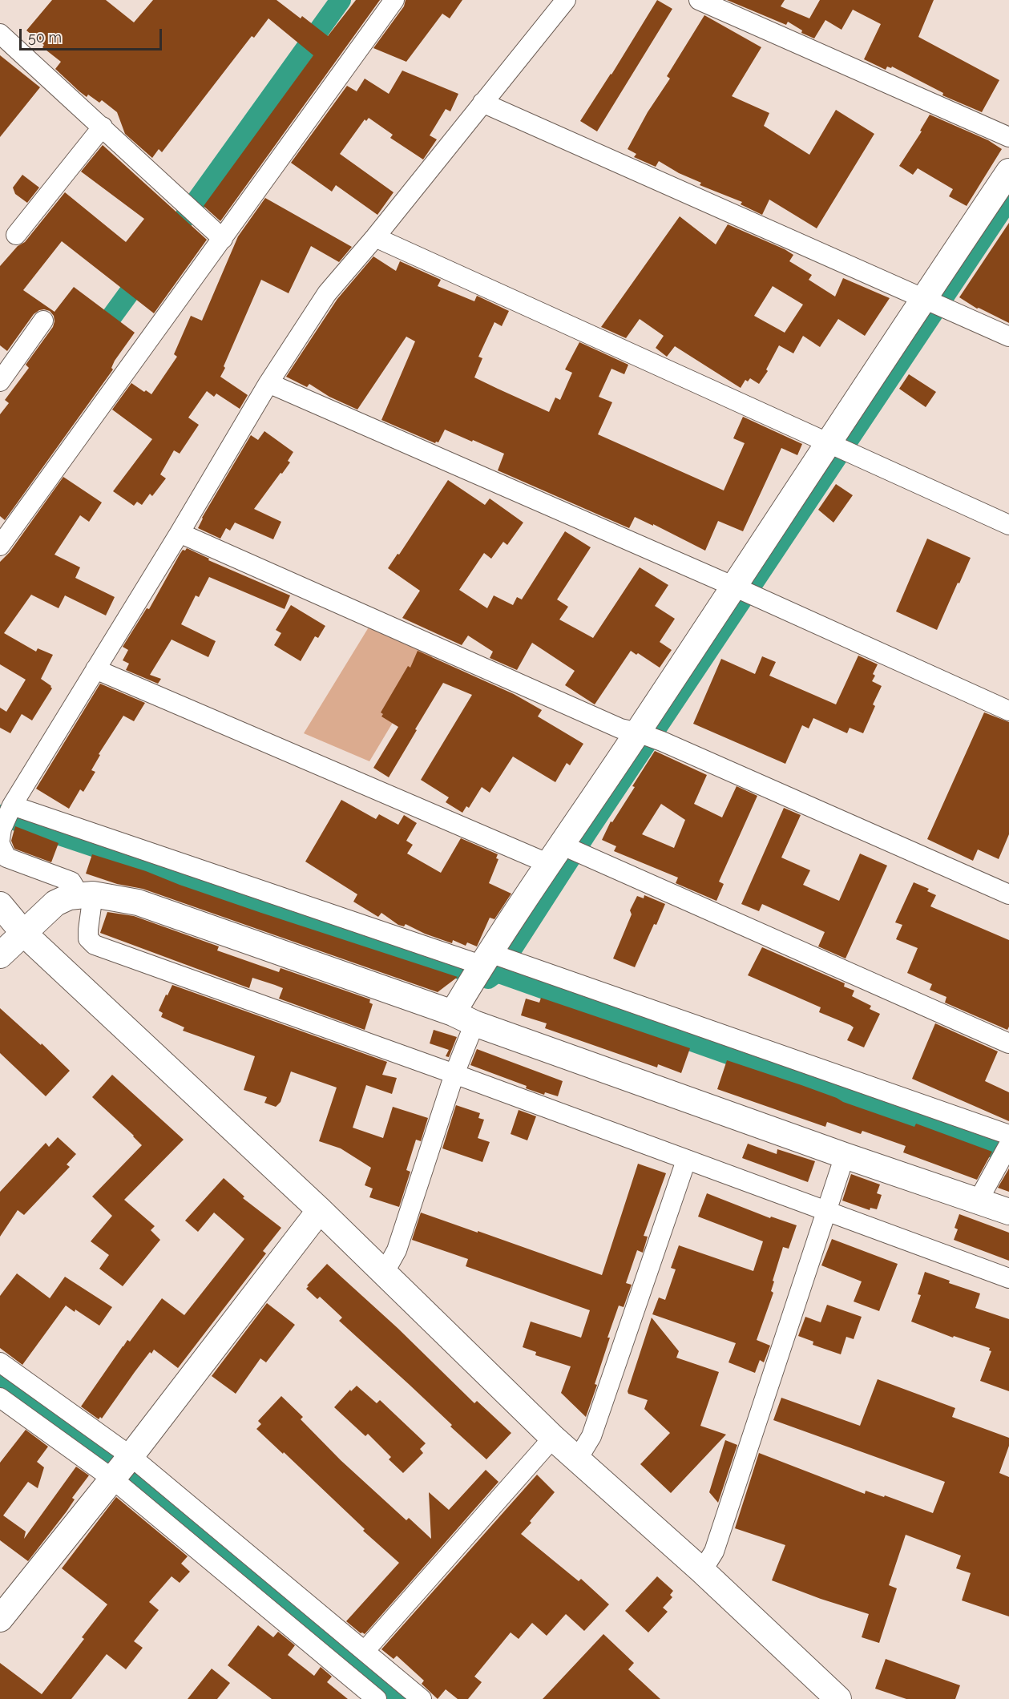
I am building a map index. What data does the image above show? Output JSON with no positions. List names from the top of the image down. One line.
{"scale_bar":"50 m"}
